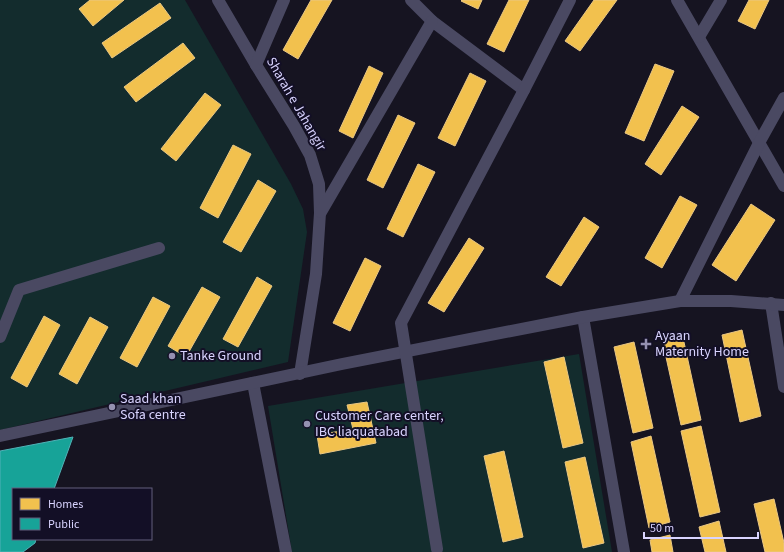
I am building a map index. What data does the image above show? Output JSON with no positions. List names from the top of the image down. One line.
{"streets":{"street":["Sharah e Jahangir"]},"places":{"health":["Ayaan Maternity Home"],"other":["Tanke Ground","Saad khan Sofa centre","Customer Care center, IBC liaquatabad"]},"legend":["Homes","Public"],"scale_bar":"50 m"}
